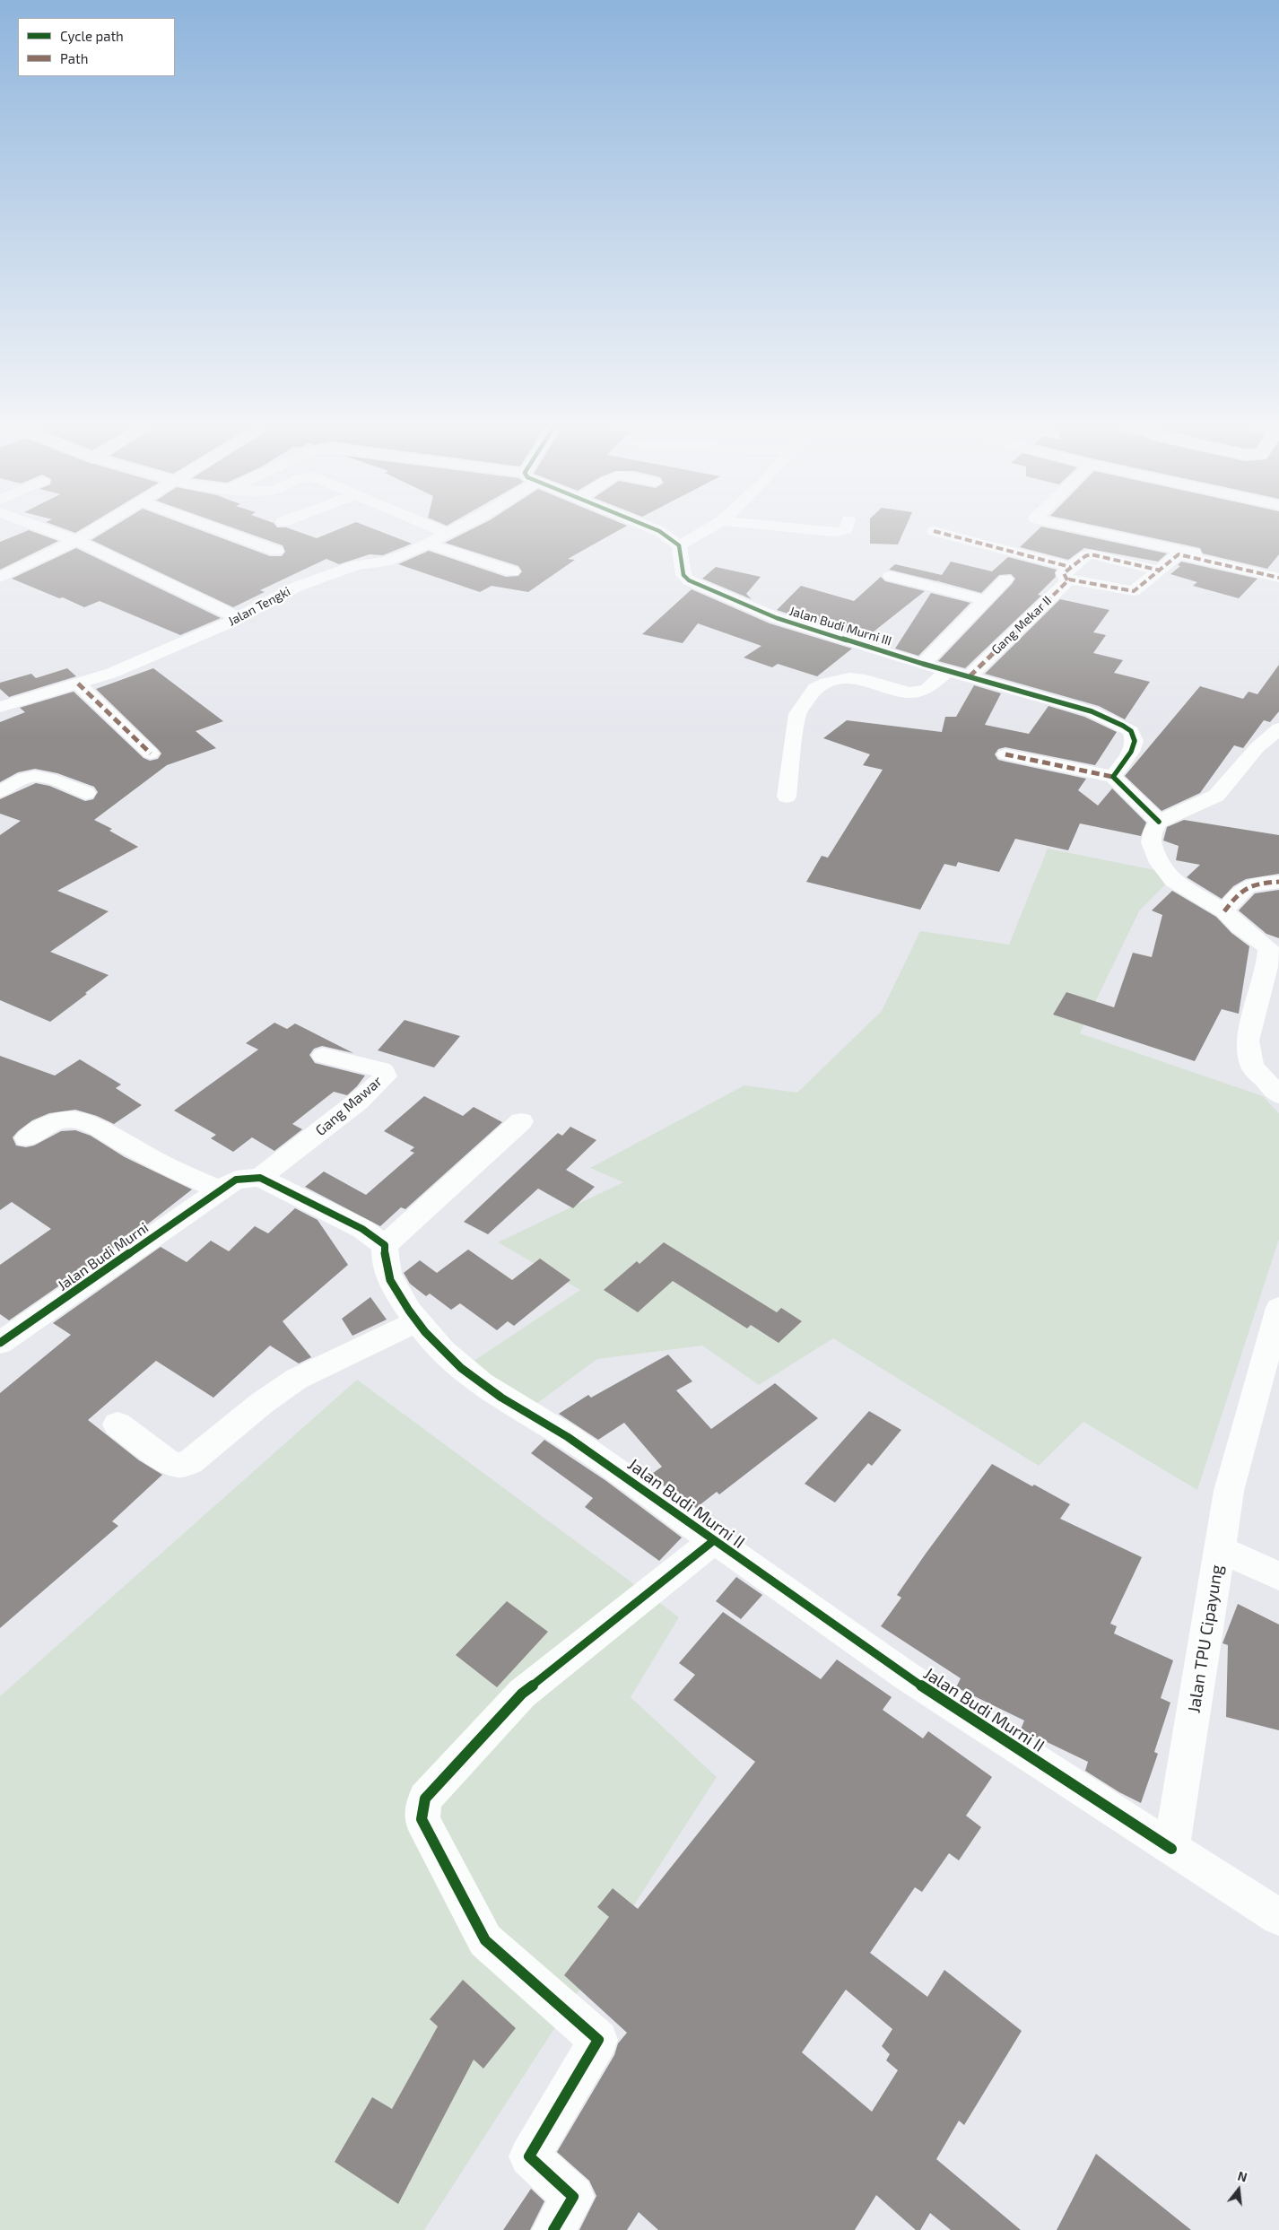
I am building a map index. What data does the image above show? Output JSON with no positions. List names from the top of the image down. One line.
{"streets":{"street":["Jalan Tengki","Gang Mekar II","Jalan Budi Murni III","Gang Mawar","Jalan Budi Murni","Jalan Budi Murni II","Jalan TPU Cipayung"]},"crossings":[["Gang Mekar II","Jalan Budi Murni III"],["Jalan Budi Murni II","Jalan TPU Cipayung"]],"legend":["Cycle path","Path"],"north":"top"}
